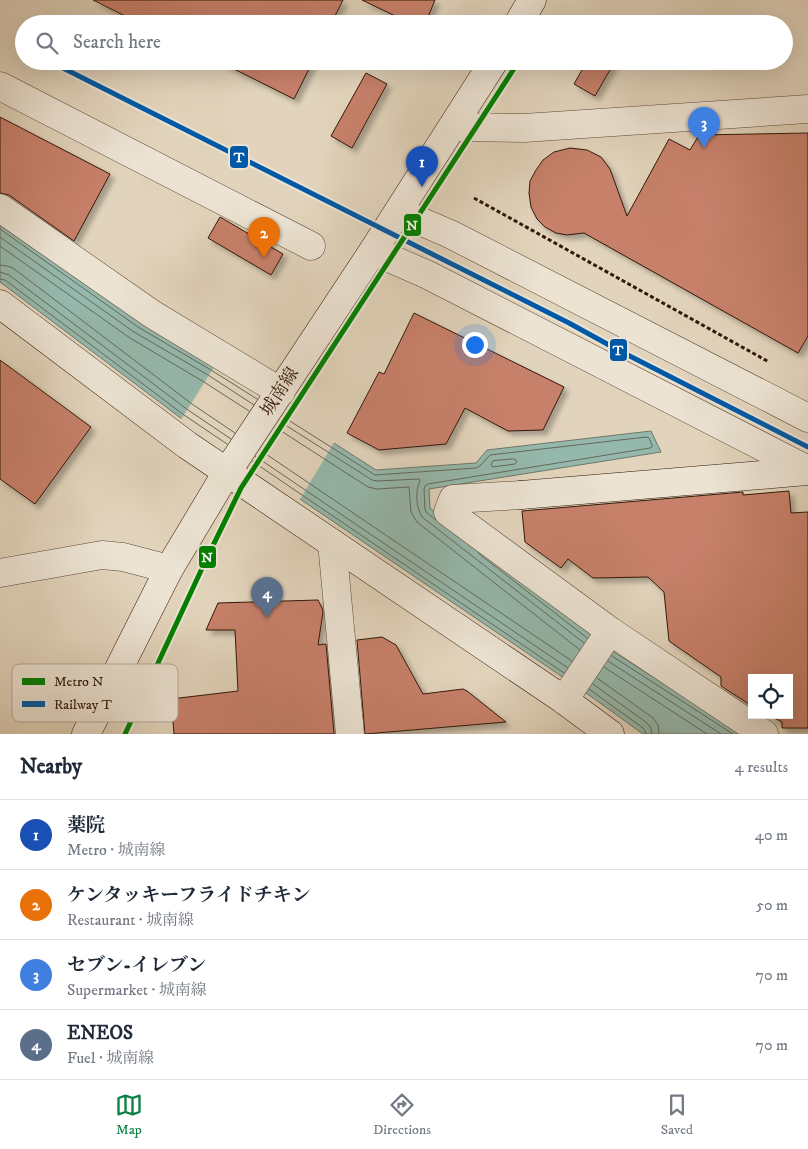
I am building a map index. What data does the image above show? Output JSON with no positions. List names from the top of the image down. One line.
{"streets":{"street":["城南線"]},"lines":["metro line N","rail line T"],"legend":["Metro N","Railway T"],"page":{"search":"Search here","pins":["3","1","2","4"],"heading":["Nearby","4 results"],"list":[{"mark":"1","name":"薬院","note":"Metro · 城南線","value":"40 m"},{"mark":"2","name":"ケンタッキーフライドチキン","note":"Restaurant · 城南線","value":"50 m"},{"mark":"3","name":"セブン-イレブン","note":"Supermarket · 城南線","value":"70 m"},{"mark":"4","name":"ENEOS","note":"Fuel · 城南線","value":"70 m"}],"nav":["Map","Directions","Saved"]}}
